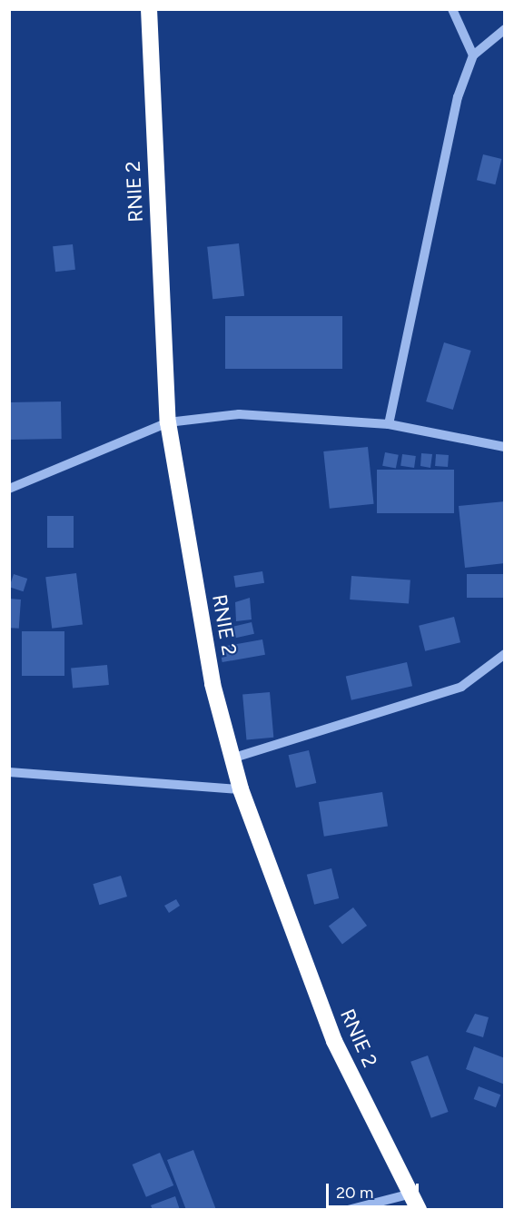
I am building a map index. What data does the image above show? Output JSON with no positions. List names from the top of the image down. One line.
{"streets":{"highway":["RNIE 2"]},"scale_bar":"20 m"}
